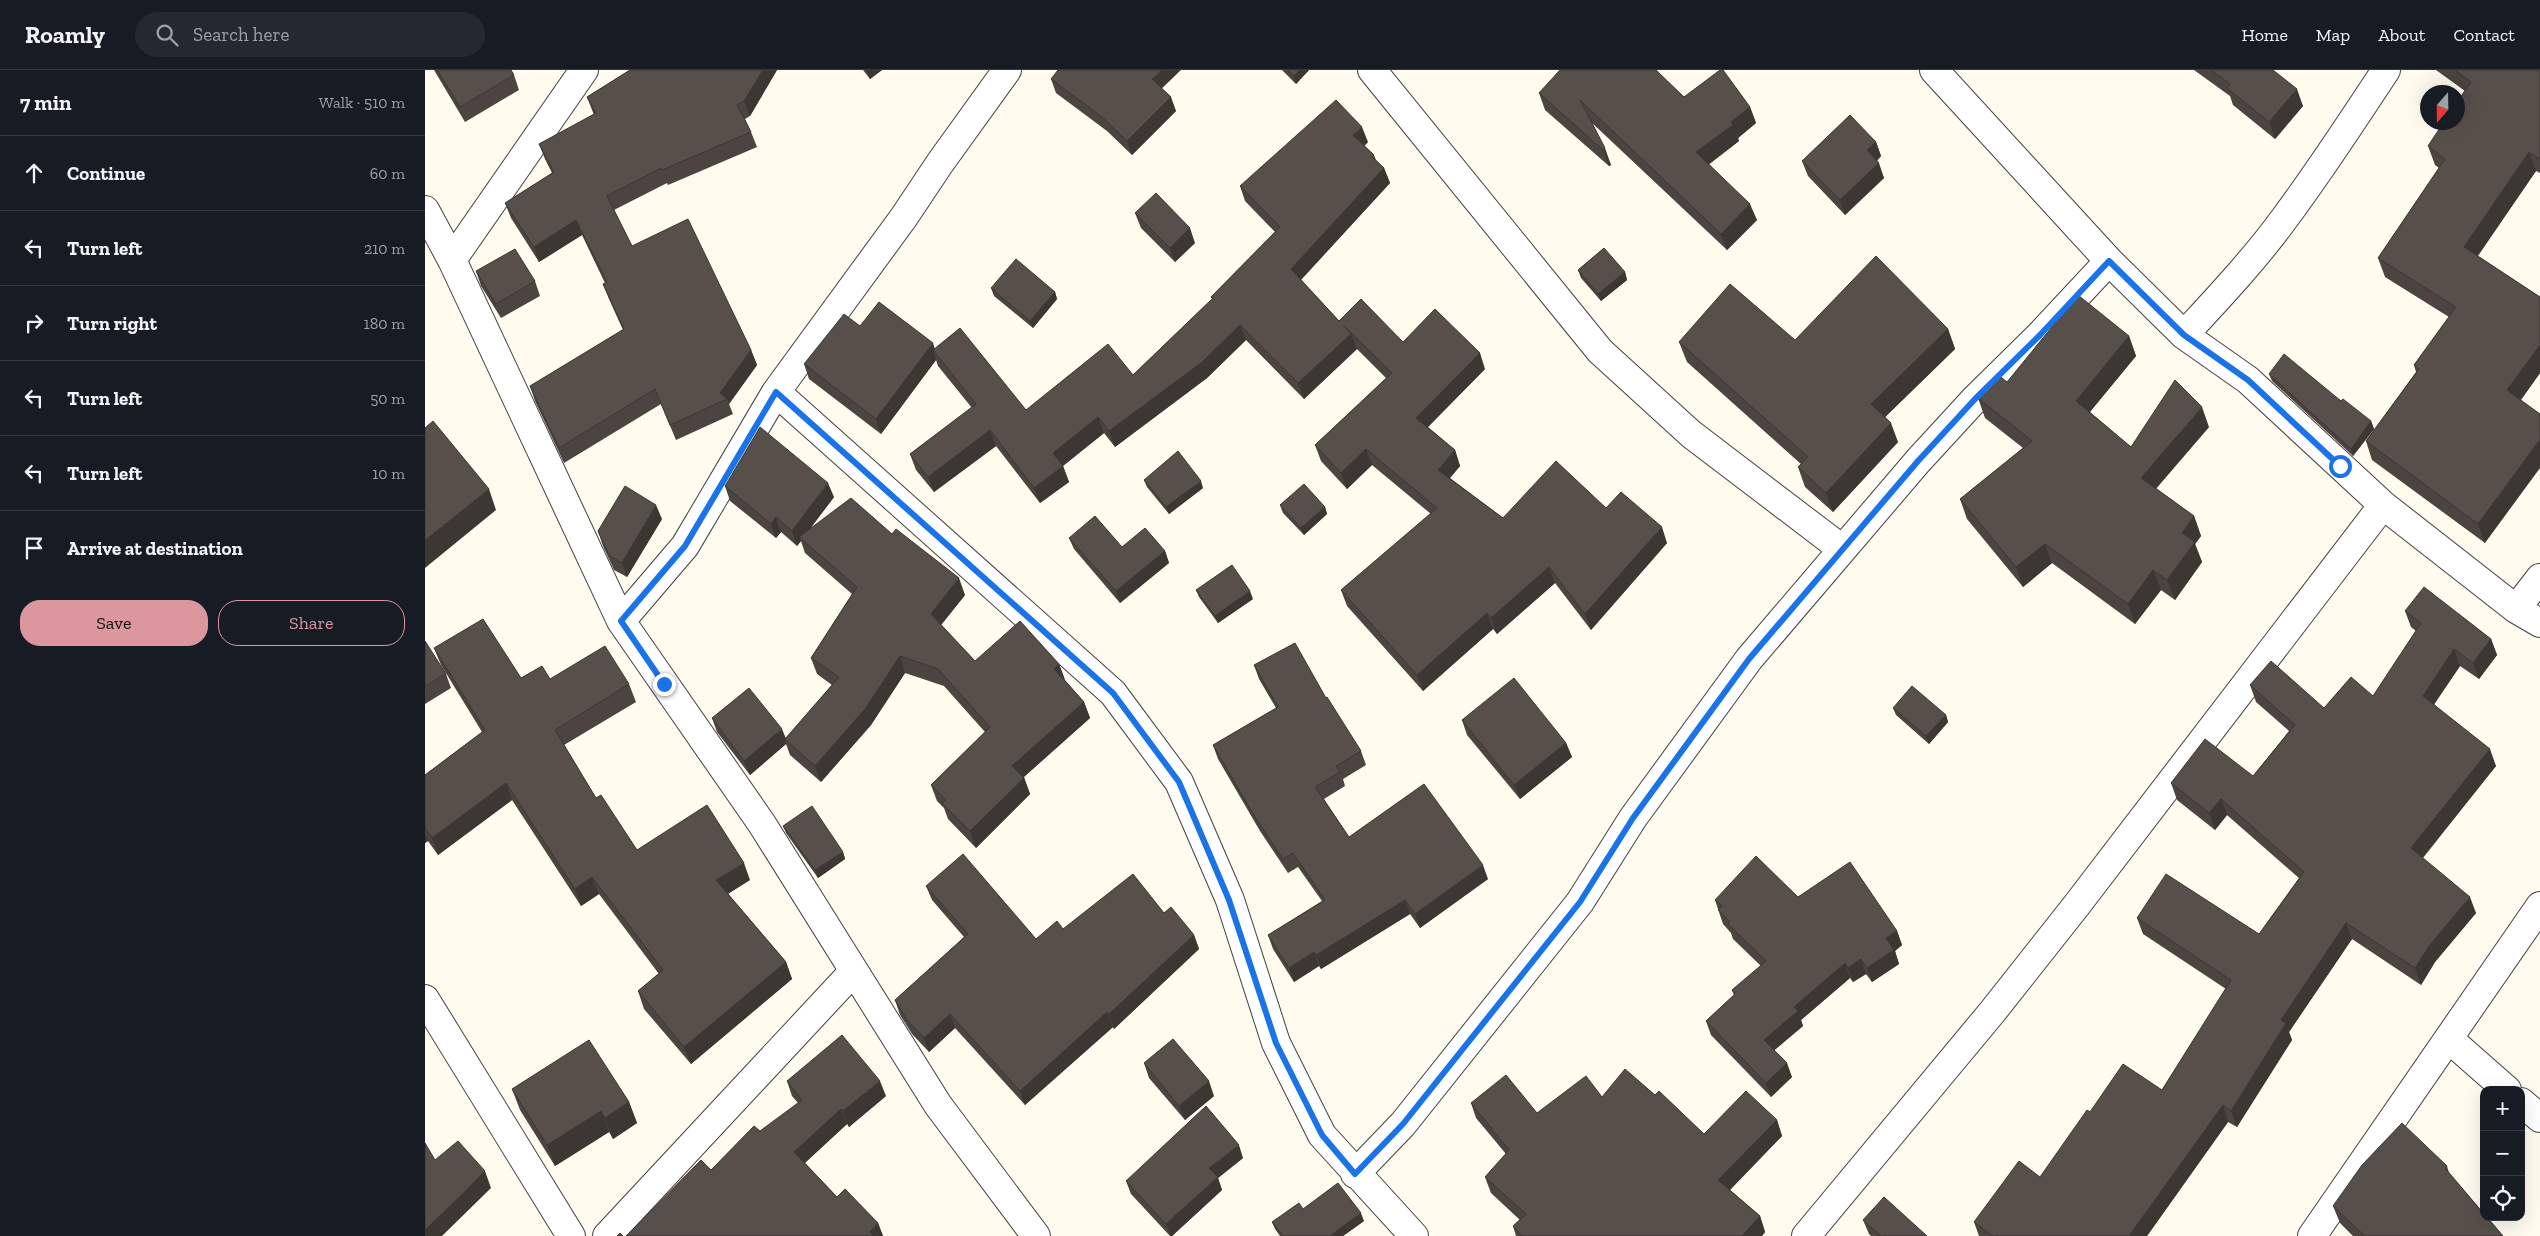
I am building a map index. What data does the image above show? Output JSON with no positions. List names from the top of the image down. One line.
{"north":"bottom","page":{"header":"Roamly","search":"Search here","nav":["Home","Map","About","Contact"],"heading":["7 min","Walk · 510 m"],"list":[["Continue","60 m"],["Turn left","210 m"],["Turn right","180 m"],["Turn left","50 m"],["Turn left","10 m"],"Arrive at destination"],"buttons":["Save","Share"],"map_buttons":["+","−"]}}
